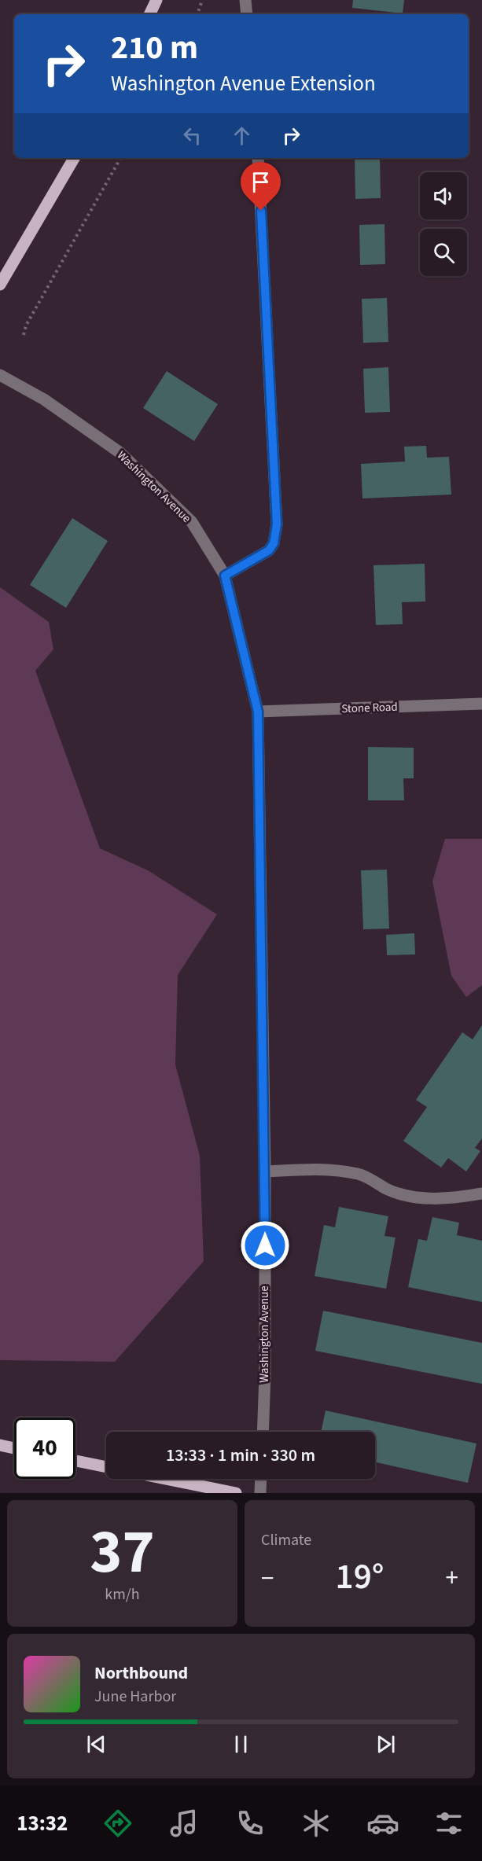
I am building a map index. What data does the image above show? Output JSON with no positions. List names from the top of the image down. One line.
{"streets":{"street":["Washington Avenue","Stone Road"]},"crossings":[["Washington Avenue","Stone Road"]],"page":{"turn":["210 m","Washington Avenue Extension"],"limit":"40","trip":"13:33 · 1 min · 330 m","tile":[["37","km/h"],"Climate"],"heat":["−","19°","+"],"song":["Northbound","June Harbor"],"tabs":"13:32"}}
